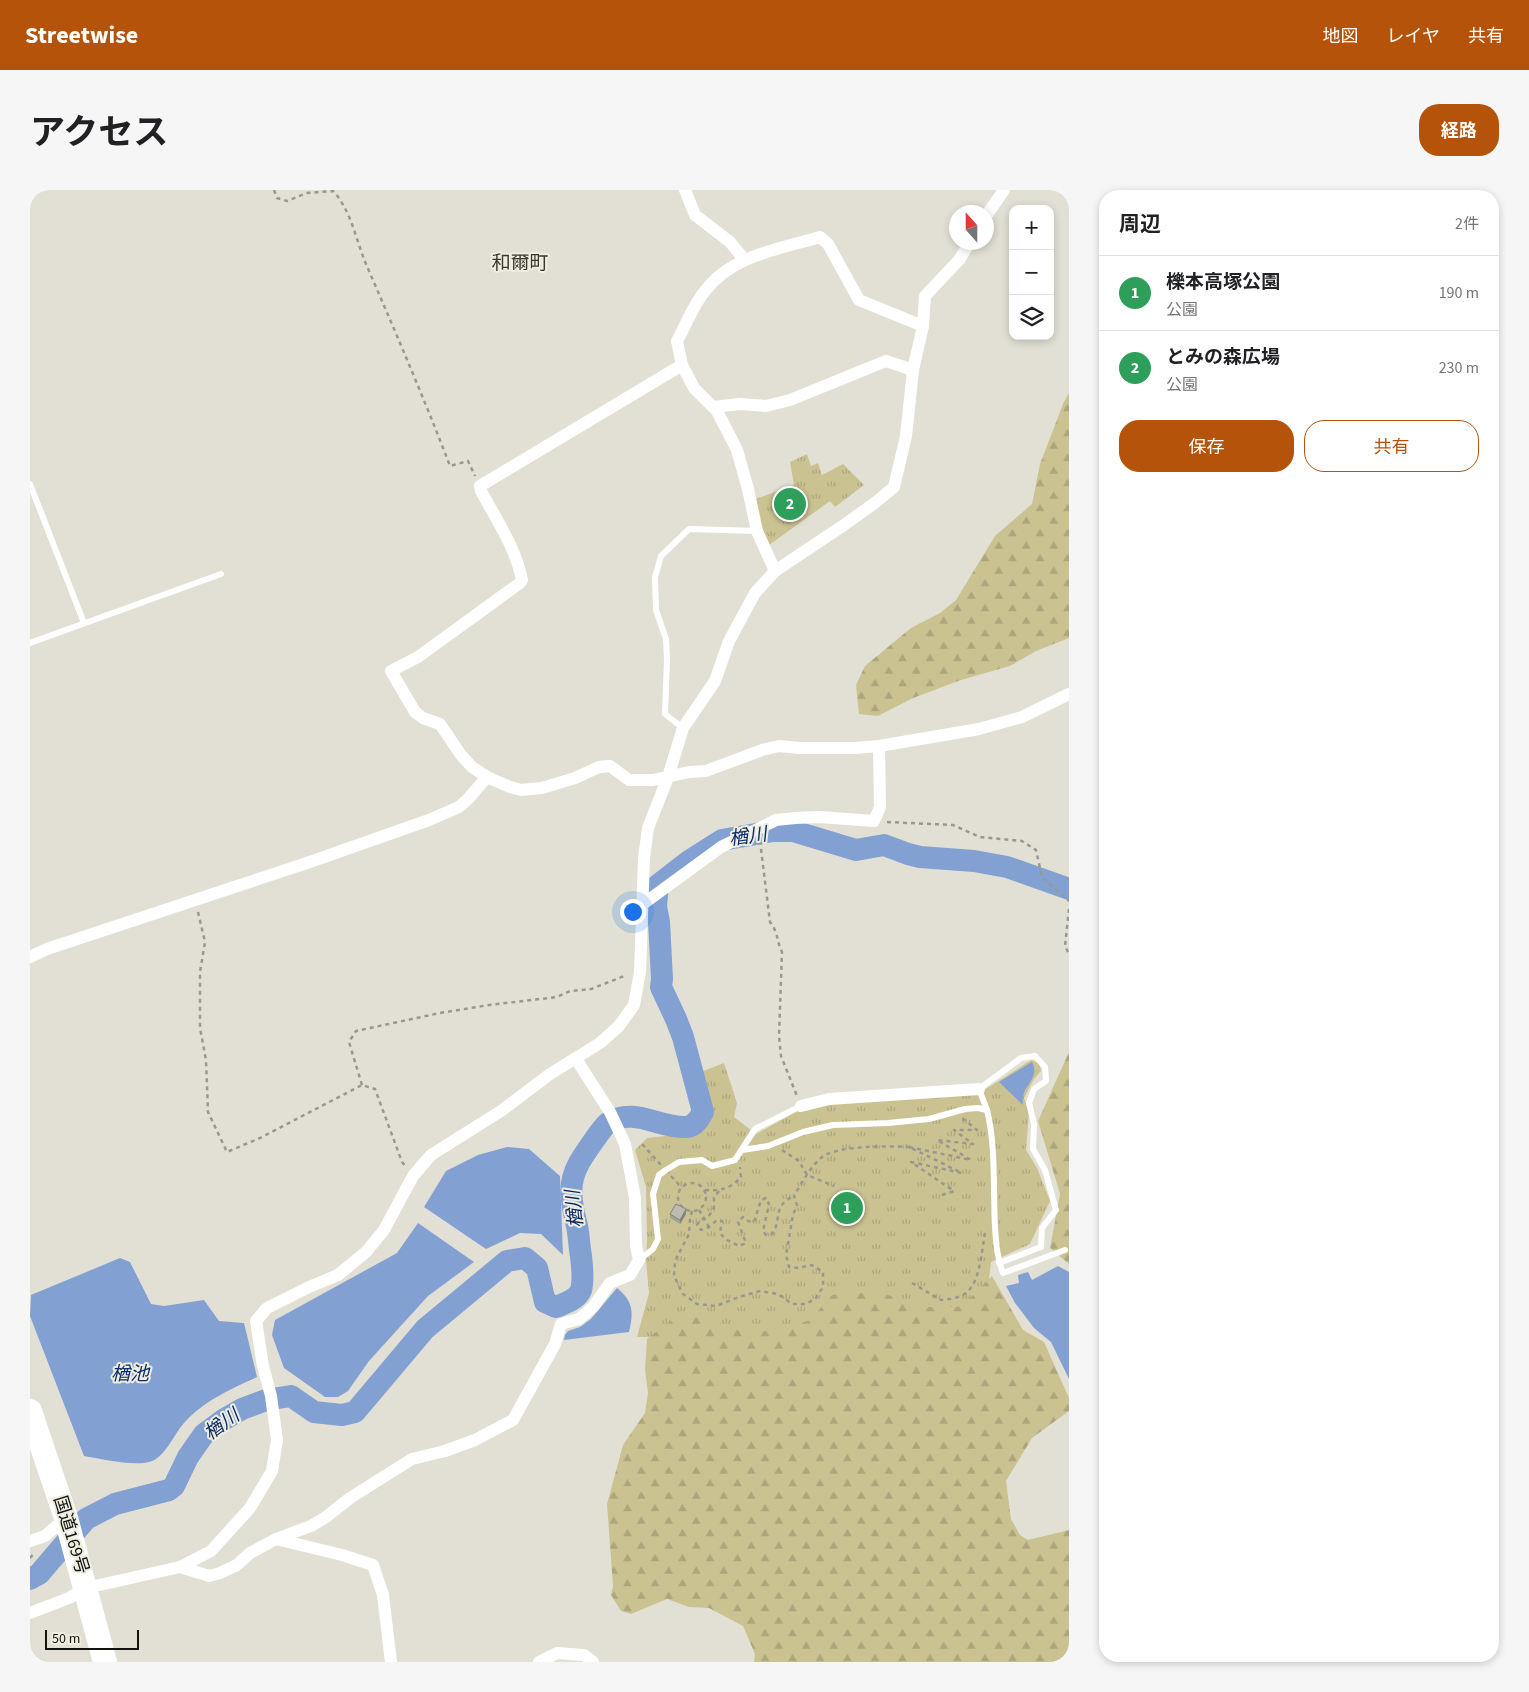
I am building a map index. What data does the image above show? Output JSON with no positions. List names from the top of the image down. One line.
{"streets":{"highway":["国道169号"]},"districts":["和爾町"],"water":["楢川","楢池"],"scale_bar":"50 m","north":"top","page":{"header":"Streetwise","nav":["地図","レイヤ","共有"],"title":"アクセス","buttons":["経路",["保存","共有"]],"heading":["周辺","2件"],"map_buttons":["+","−"],"list":[{"mark":"1","name":"櫟本高塚公園","note":"公園","value":"190 m"},{"mark":"2","name":"とみの森広場","note":"公園","value":"230 m"}],"pins":["2","1"],"scale":"50 m"}}
